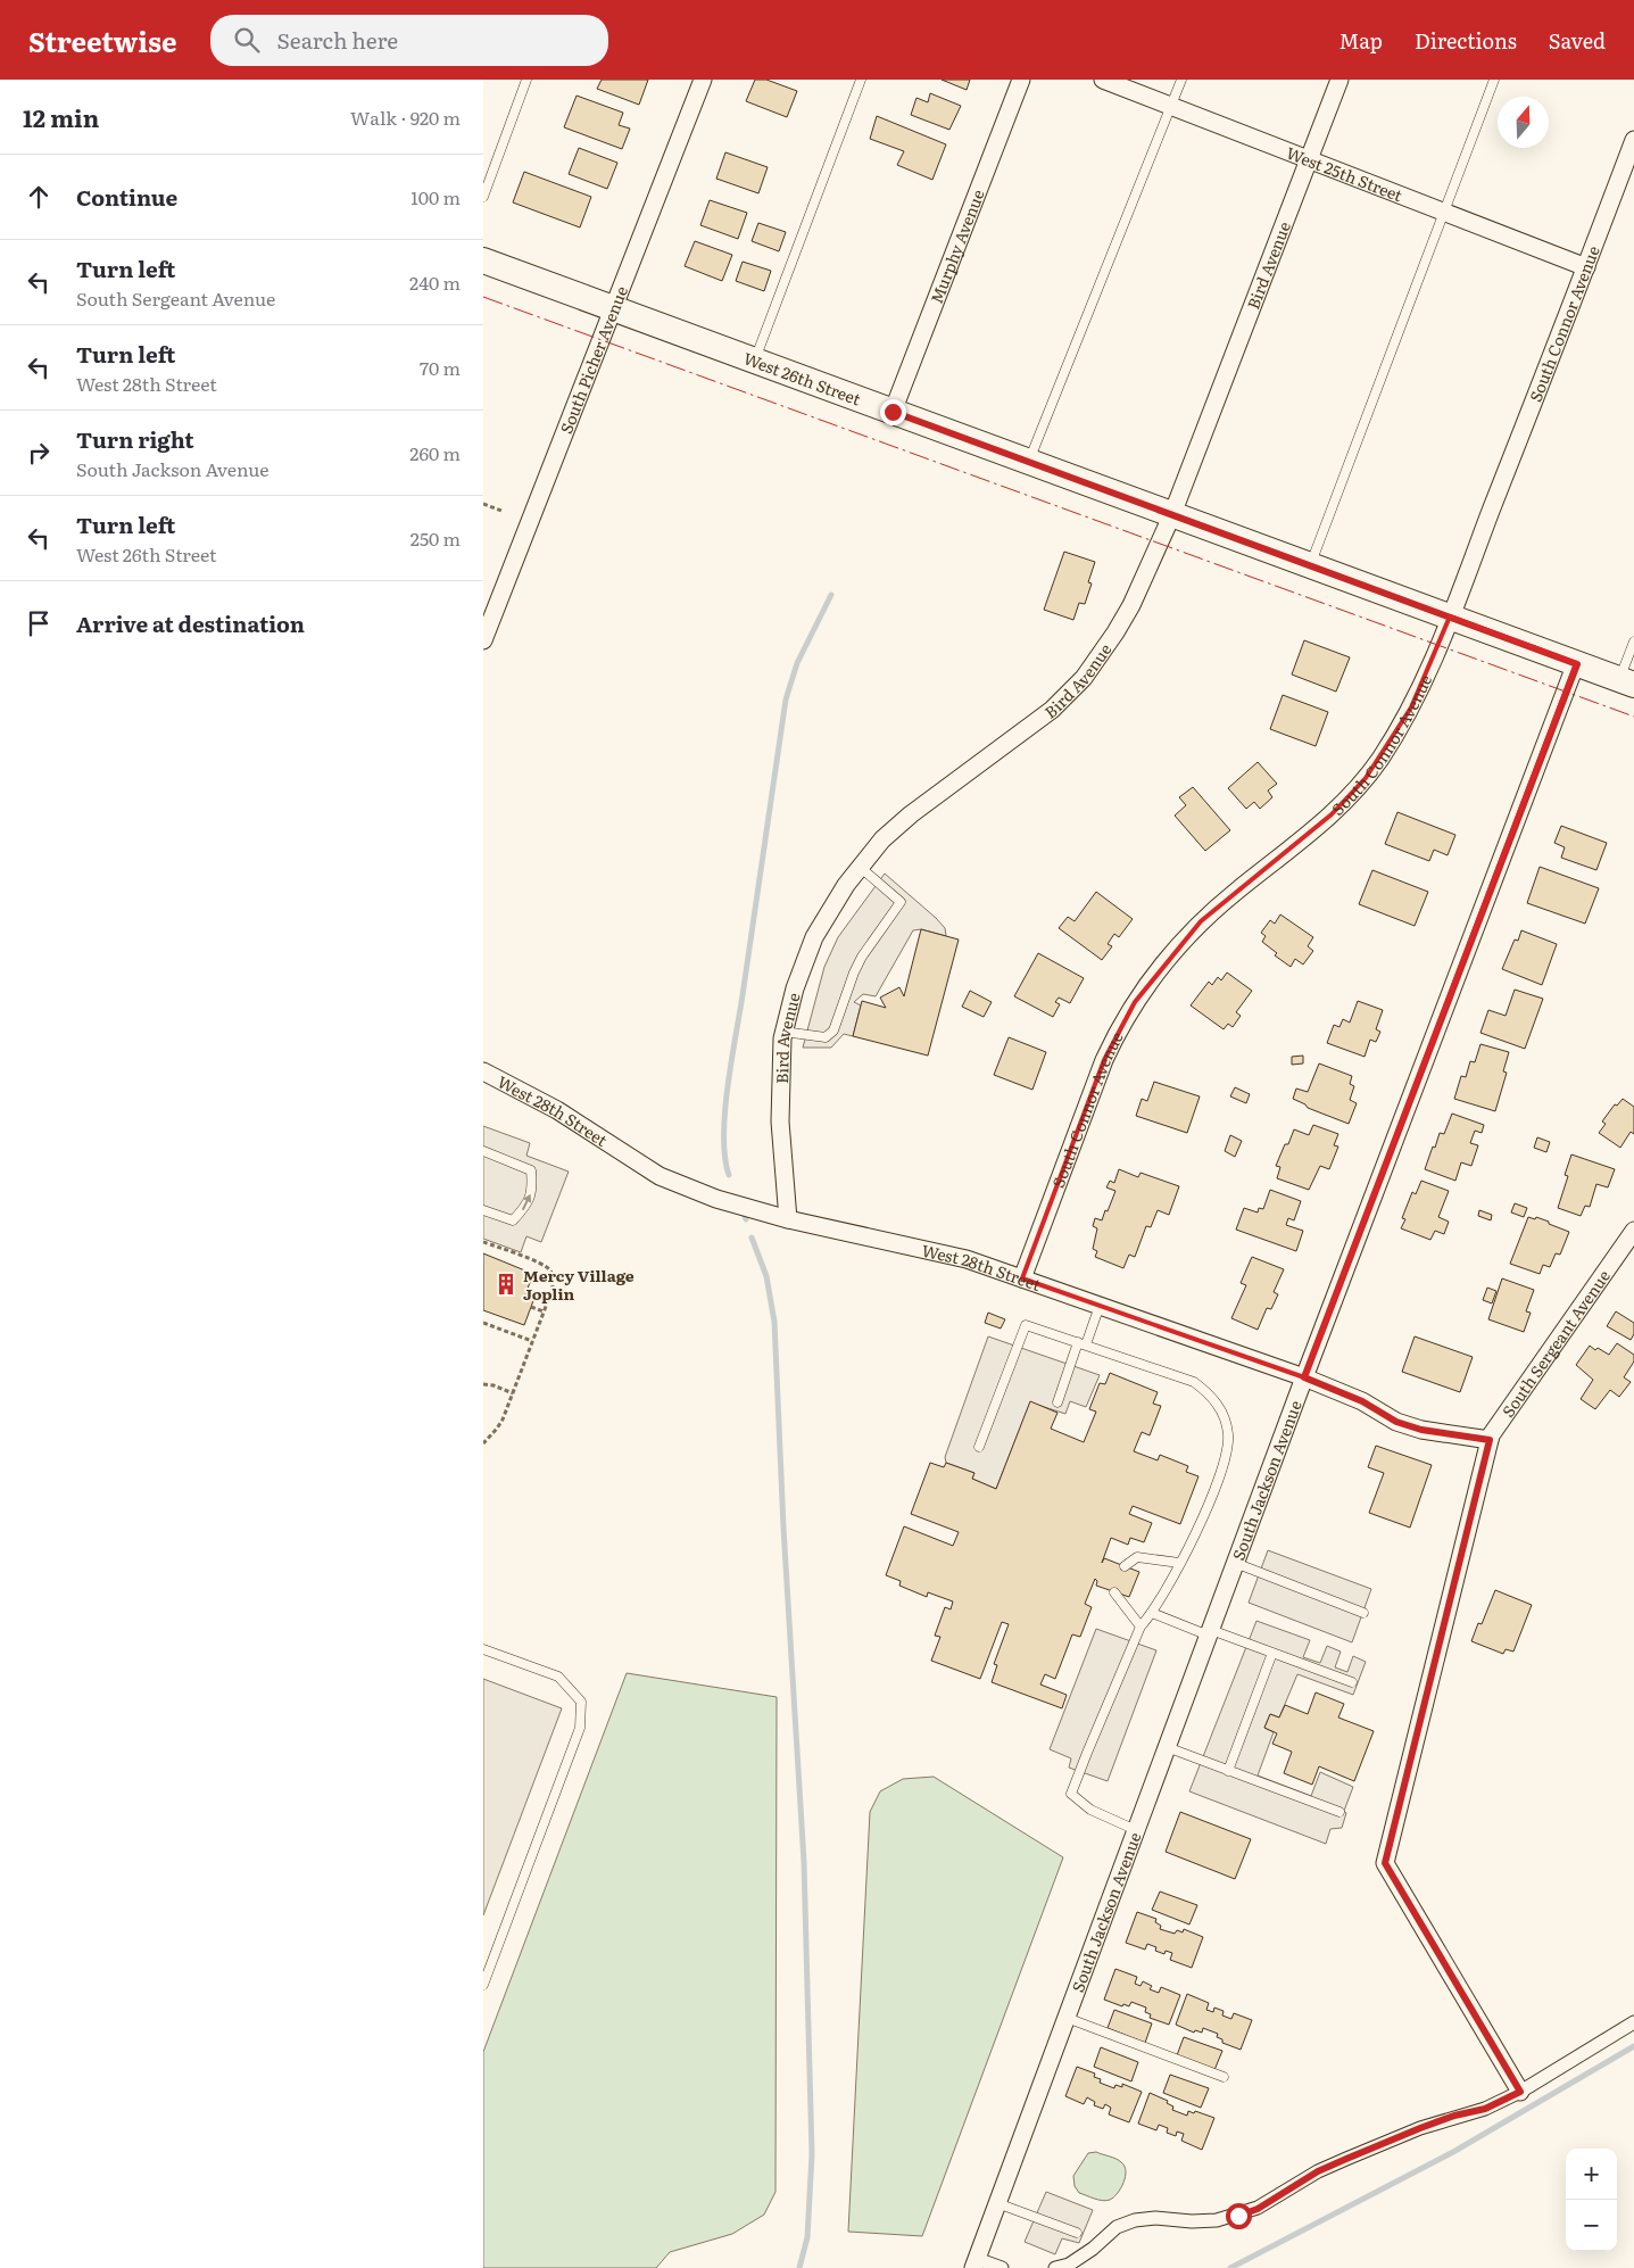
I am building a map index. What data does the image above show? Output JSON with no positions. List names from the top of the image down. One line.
{"streets":{"main road":["West 26th Street"],"street":["West 25th Street","Murphy Avenue","Bird Avenue","South Connor Avenue","South Picher Avenue","West 28th Street","South Sergeant Avenue","South Jackson Avenue"]},"crossings":[["West 25th Street","Bird Avenue"],["West 25th Street","South Connor Avenue"],["Murphy Avenue","West 26th Street"],["Bird Avenue","West 26th Street"],["Bird Avenue","West 28th Street"],["South Connor Avenue","West 26th Street"],["South Connor Avenue","West 28th Street"],["South Picher Avenue","West 26th Street"],["West 26th Street","South Jackson Avenue"],["West 28th Street","South Sergeant Avenue"],["West 28th Street","South Jackson Avenue"]],"places":{"building":["Mercy Village Joplin"]},"north":"top","page":{"header":"Streetwise","search":"Search here","nav":["Map","Directions","Saved"],"heading":["12 min","Walk · 920 m"],"list":[["Continue","100 m"],["Turn left","South Sergeant Avenue","240 m"],["Turn left","West 28th Street","70 m"],["Turn right","South Jackson Avenue","260 m"],["Turn left","West 26th Street","250 m"],"Arrive at destination"],"map_buttons":["+","−"]}}
